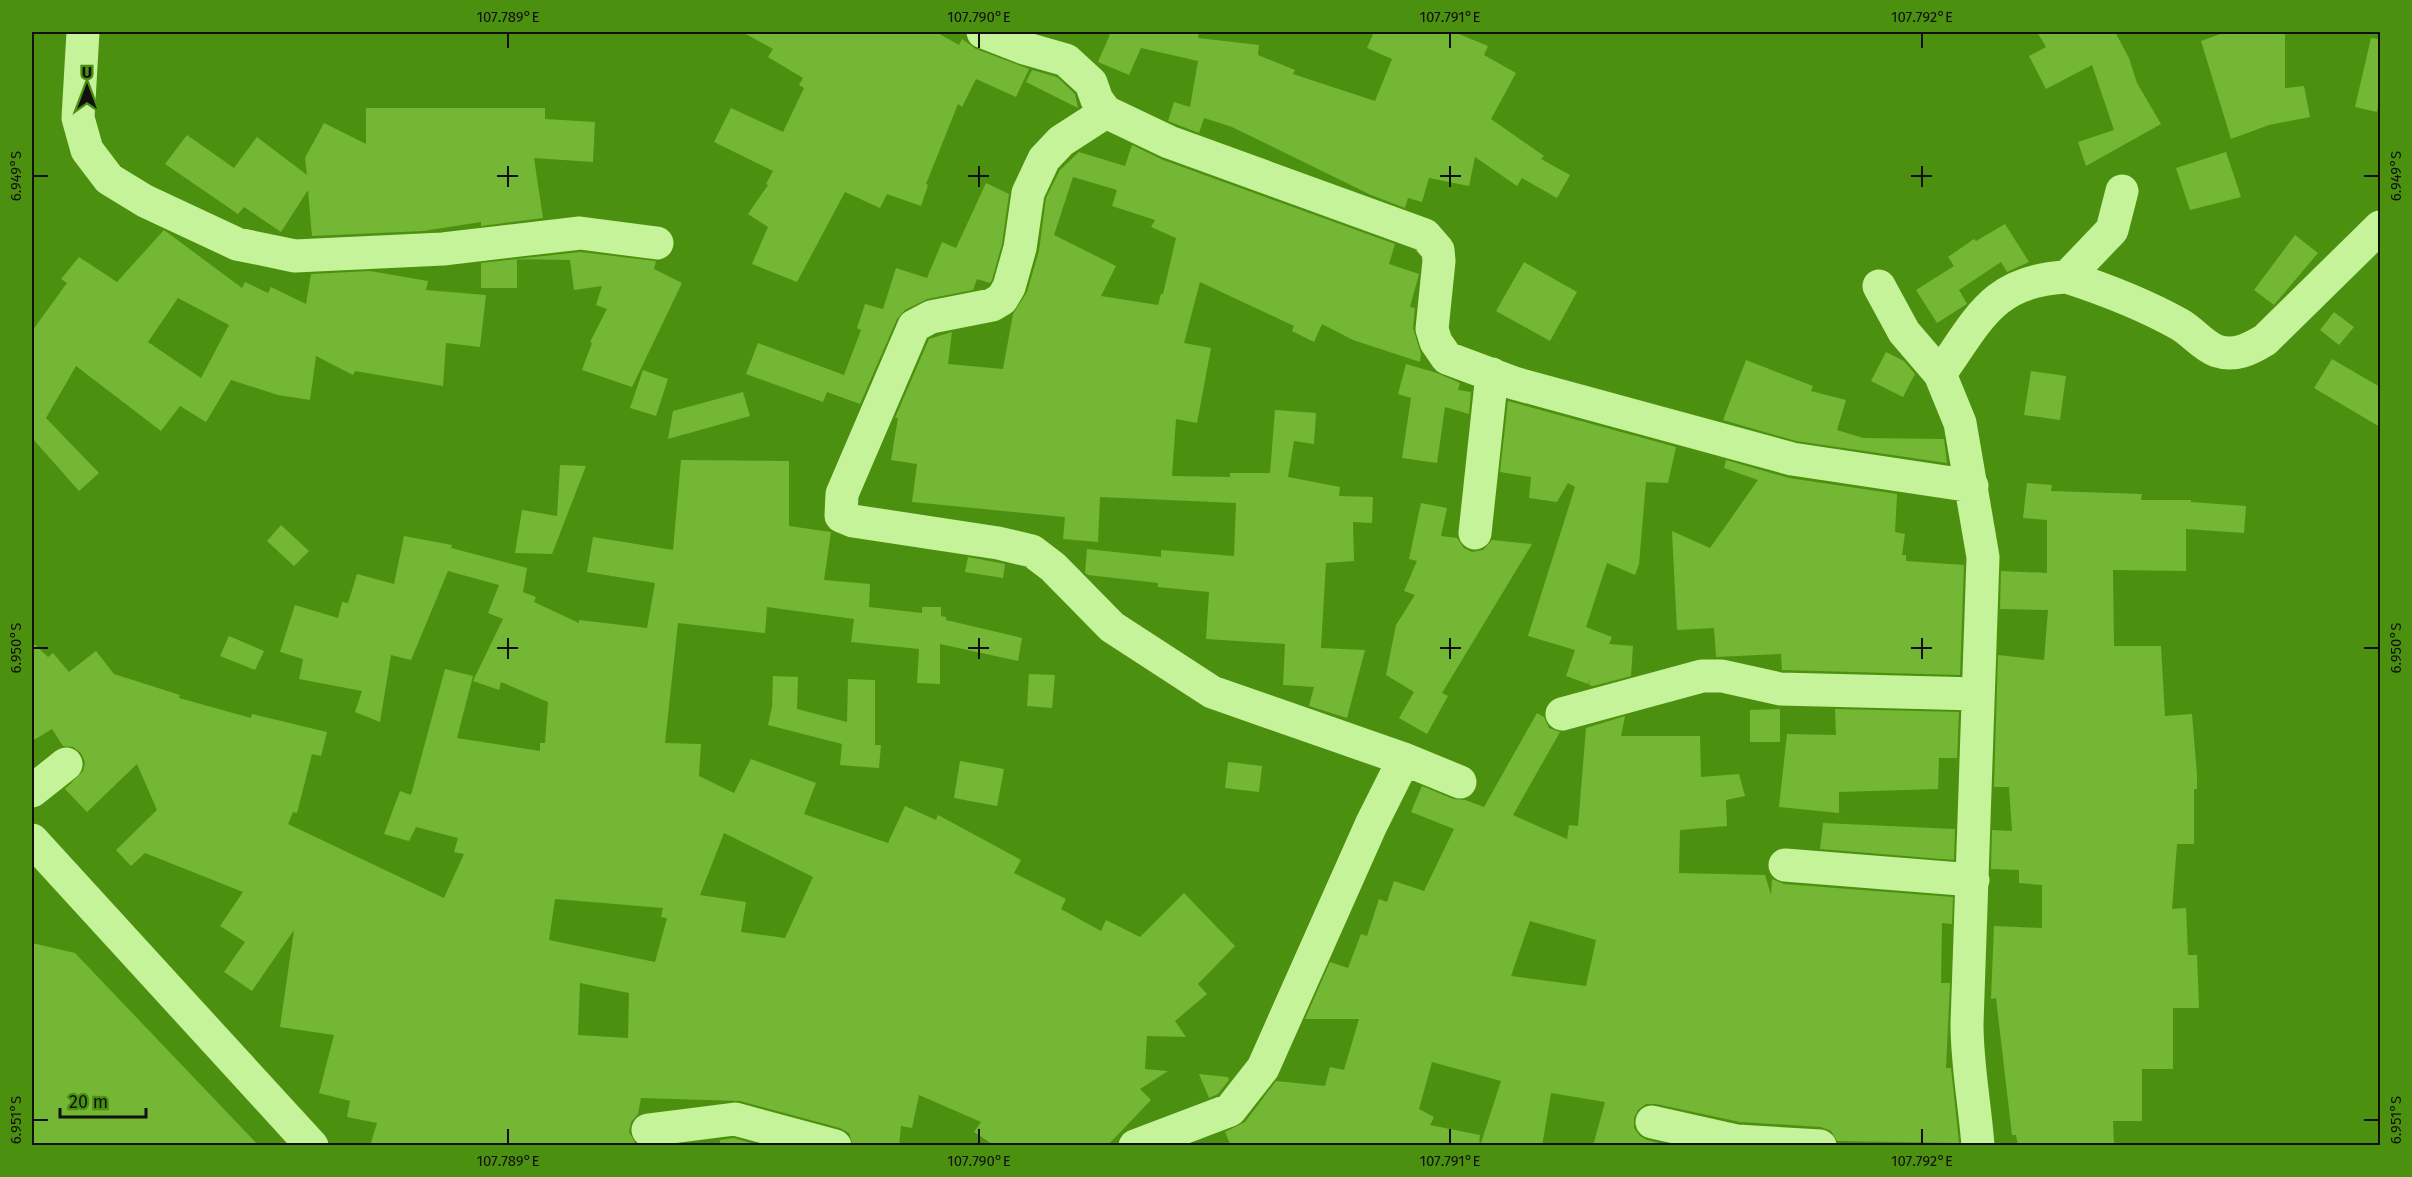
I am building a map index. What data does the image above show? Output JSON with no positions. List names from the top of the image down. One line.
{"scale_bar":"20 m","north":"top","coordinates":["107.789°E","107.790°E","107.791°E","107.792°E","6.949°S","6.950°S","6.951°S"]}
